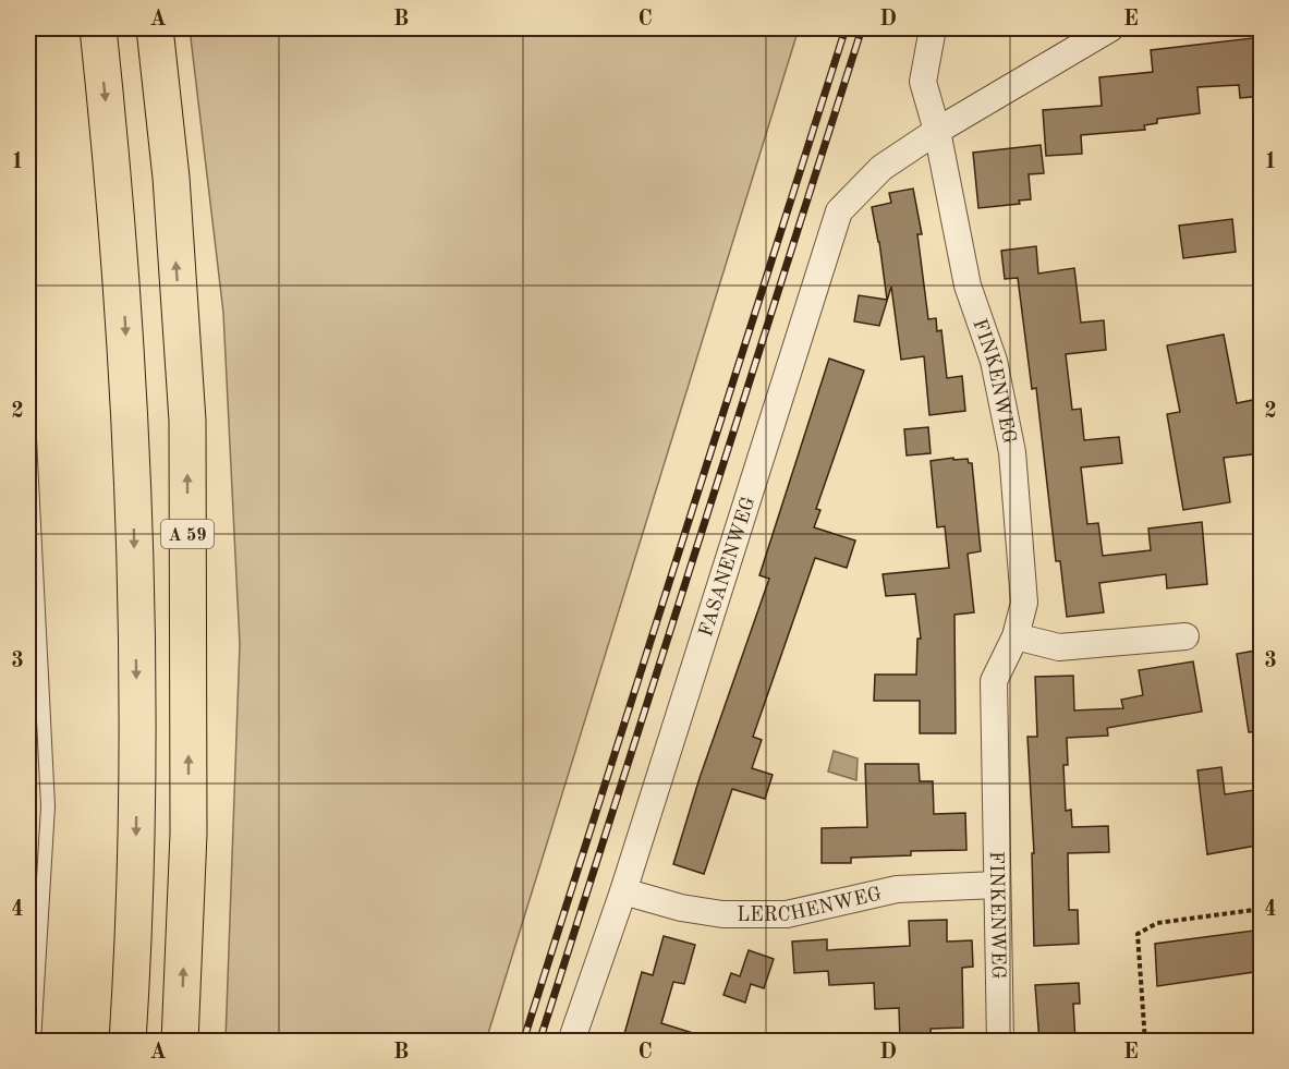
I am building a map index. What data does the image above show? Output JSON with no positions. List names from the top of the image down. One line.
{"streets":{"highway":["A 59"],"street":["FINKENWEG","FASANENWEG","LERCHENWEG"]},"crossings":[["FINKENWEG","FASANENWEG"],["FINKENWEG","LERCHENWEG"],["FASANENWEG","LERCHENWEG"]],"grid":{"columns":["A","B","C","D","E"],"rows":["1","2","3","4"]}}
